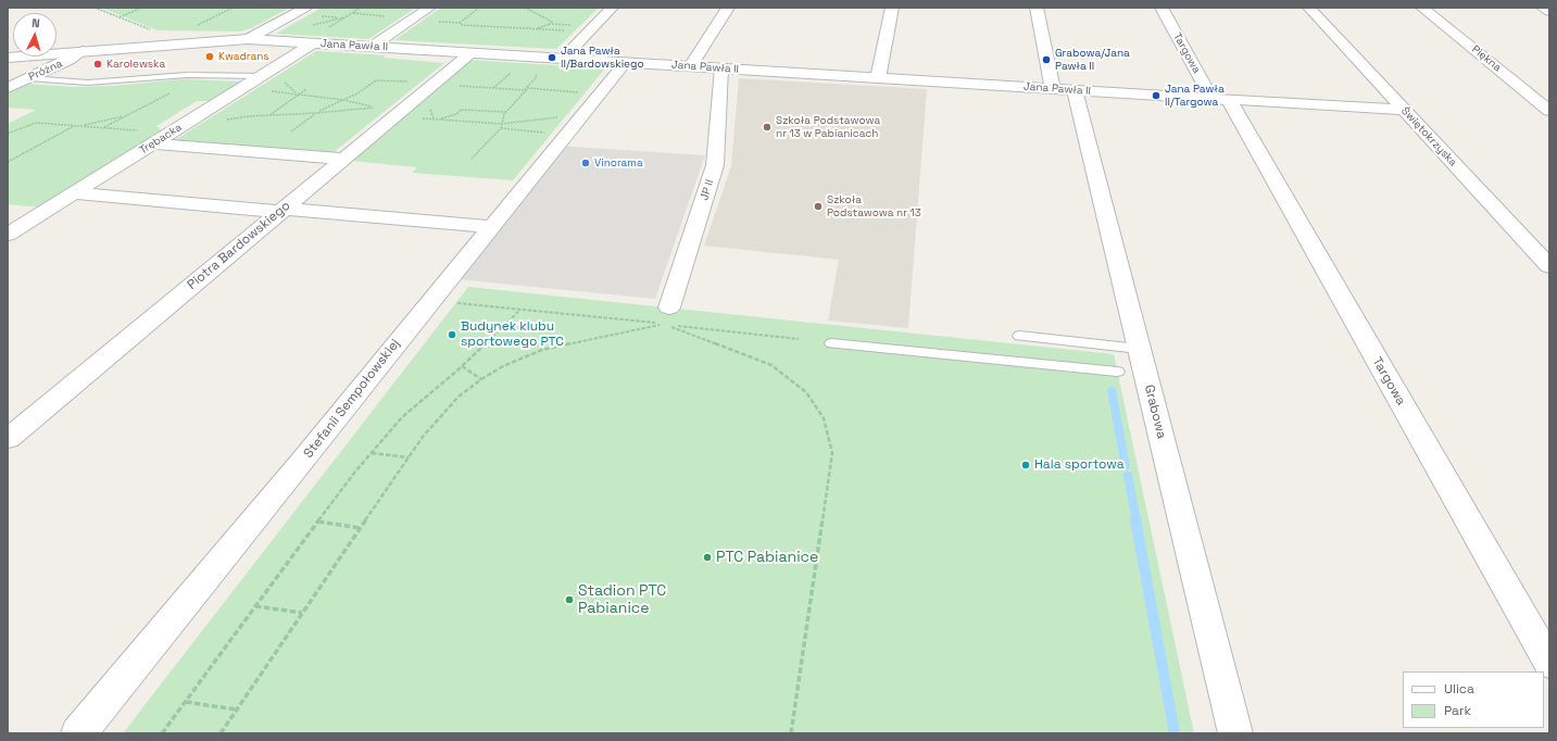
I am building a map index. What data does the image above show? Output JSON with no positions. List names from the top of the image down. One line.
{"streets":{"street":["Jana Pawła II","Targowa","Piękna","Próżna","Świętokrzyska","Trębacka","JP II","Piotra Bardowskiego","Stefanii Sempołowskiej","Grabowa"]},"crossings":[["Jana Pawła II","Targowa"],["Jana Pawła II","Próżna"],["Jana Pawła II","Świętokrzyska"],["Jana Pawła II","Trębacka"],["Jana Pawła II","JP II"],["Jana Pawła II","Piotra Bardowskiego"],["Jana Pawła II","Stefanii Sempołowskiej"],["Jana Pawła II","Grabowa"]],"places":["Kwadrans","Jana Pawła II/Bardowskiego","Grabowa/Jana Pawła II","Karolewska","Jana Pawła II/Targowa","Szkoła Podstawowa nr 13 w Pabianicach","Vinorama","Szkoła Podstawowa nr 13","Budynek klubu sportowego PTC","Hala sportowa","PTC Pabianice","Stadion PTC Pabianice"],"legend":["Ulica","Park"],"north":"top"}
